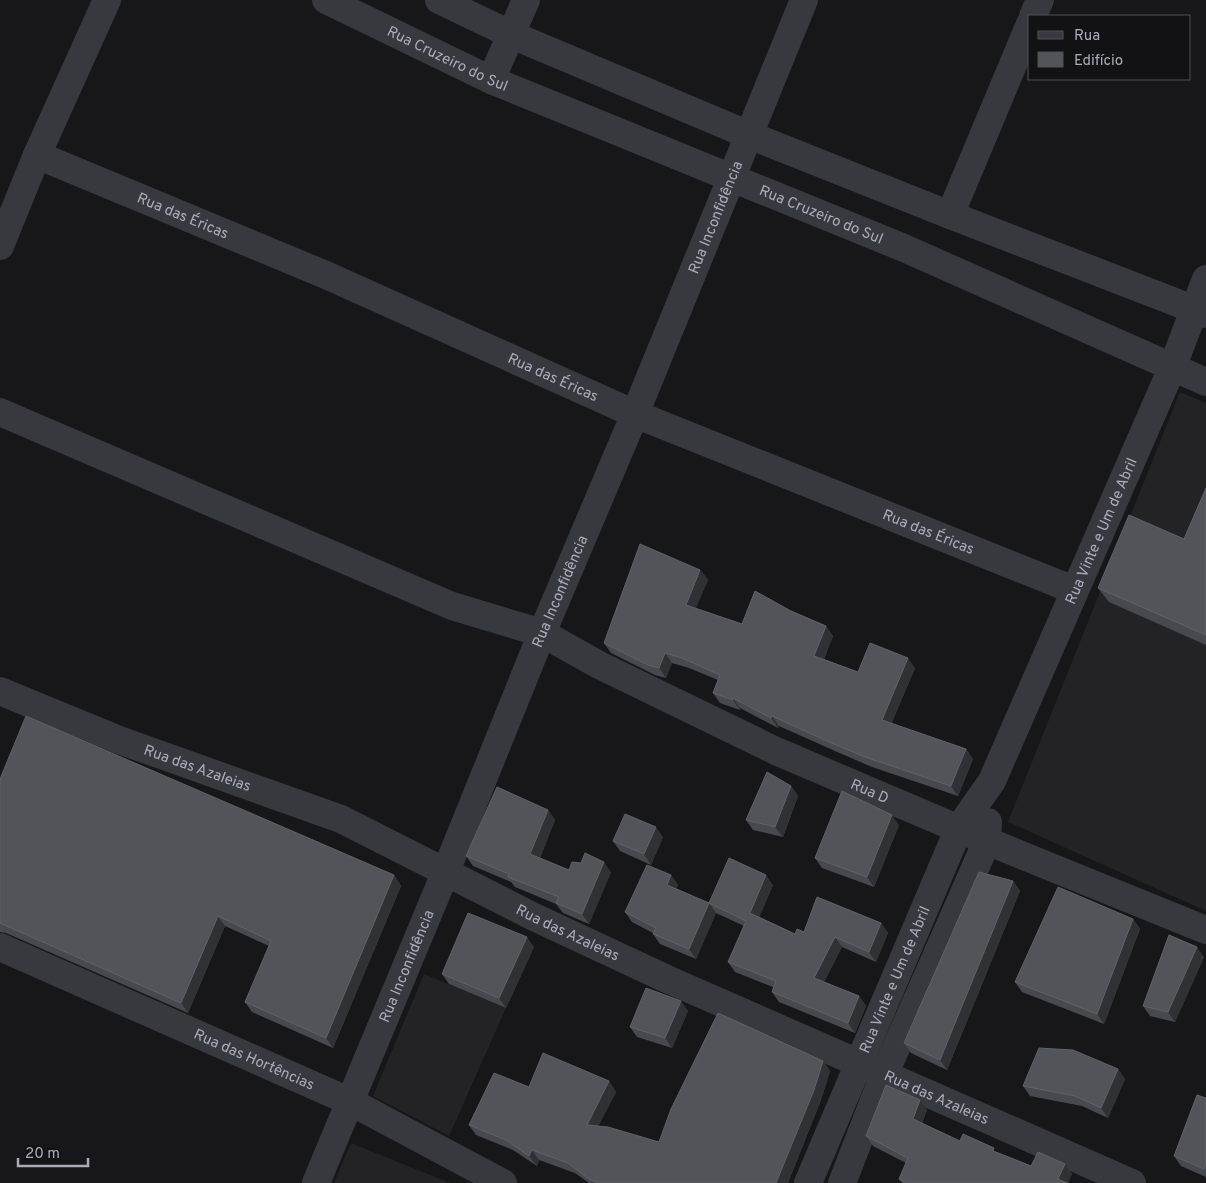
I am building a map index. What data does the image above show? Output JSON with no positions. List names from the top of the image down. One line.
{"streets":{"street":["Rua Cruzeiro do Sul","Rua das Éricas","Rua Inconfidência","Rua Vinte e Um de Abril","Rua das Azaleias","Rua D","Rua das Hortências"]},"crossings":[["Rua Cruzeiro do Sul","Rua Inconfidência"],["Rua Cruzeiro do Sul","Rua Vinte e Um de Abril"],["Rua das Éricas","Rua Inconfidência"],["Rua das Éricas","Rua Vinte e Um de Abril"],["Rua Inconfidência","Rua das Azaleias"],["Rua Inconfidência","Rua D"],["Rua Inconfidência","Rua das Hortências"],["Rua Vinte e Um de Abril","Rua das Azaleias"],["Rua Vinte e Um de Abril","Rua D"]],"legend":["Rua","Edifício"],"scale_bar":"20 m"}
